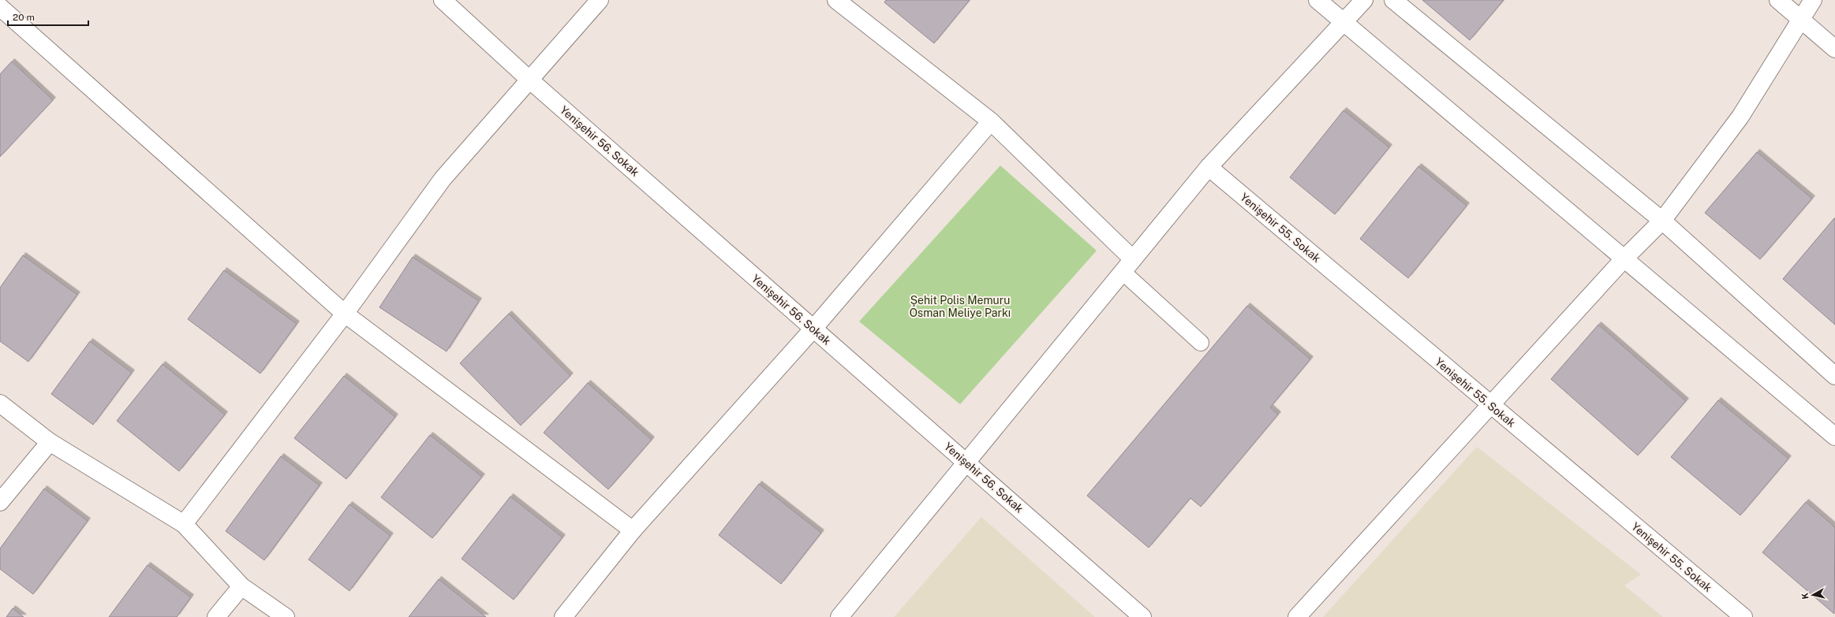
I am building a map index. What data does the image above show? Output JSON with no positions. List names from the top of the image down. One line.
{"streets":{"street":["Yenişehir 56. Sokak","Yenişehir 55. Sokak"]},"parks":["Şehit Polis Memuru Osman Meliye Parkı"],"scale_bar":"20 m","north":"left"}
